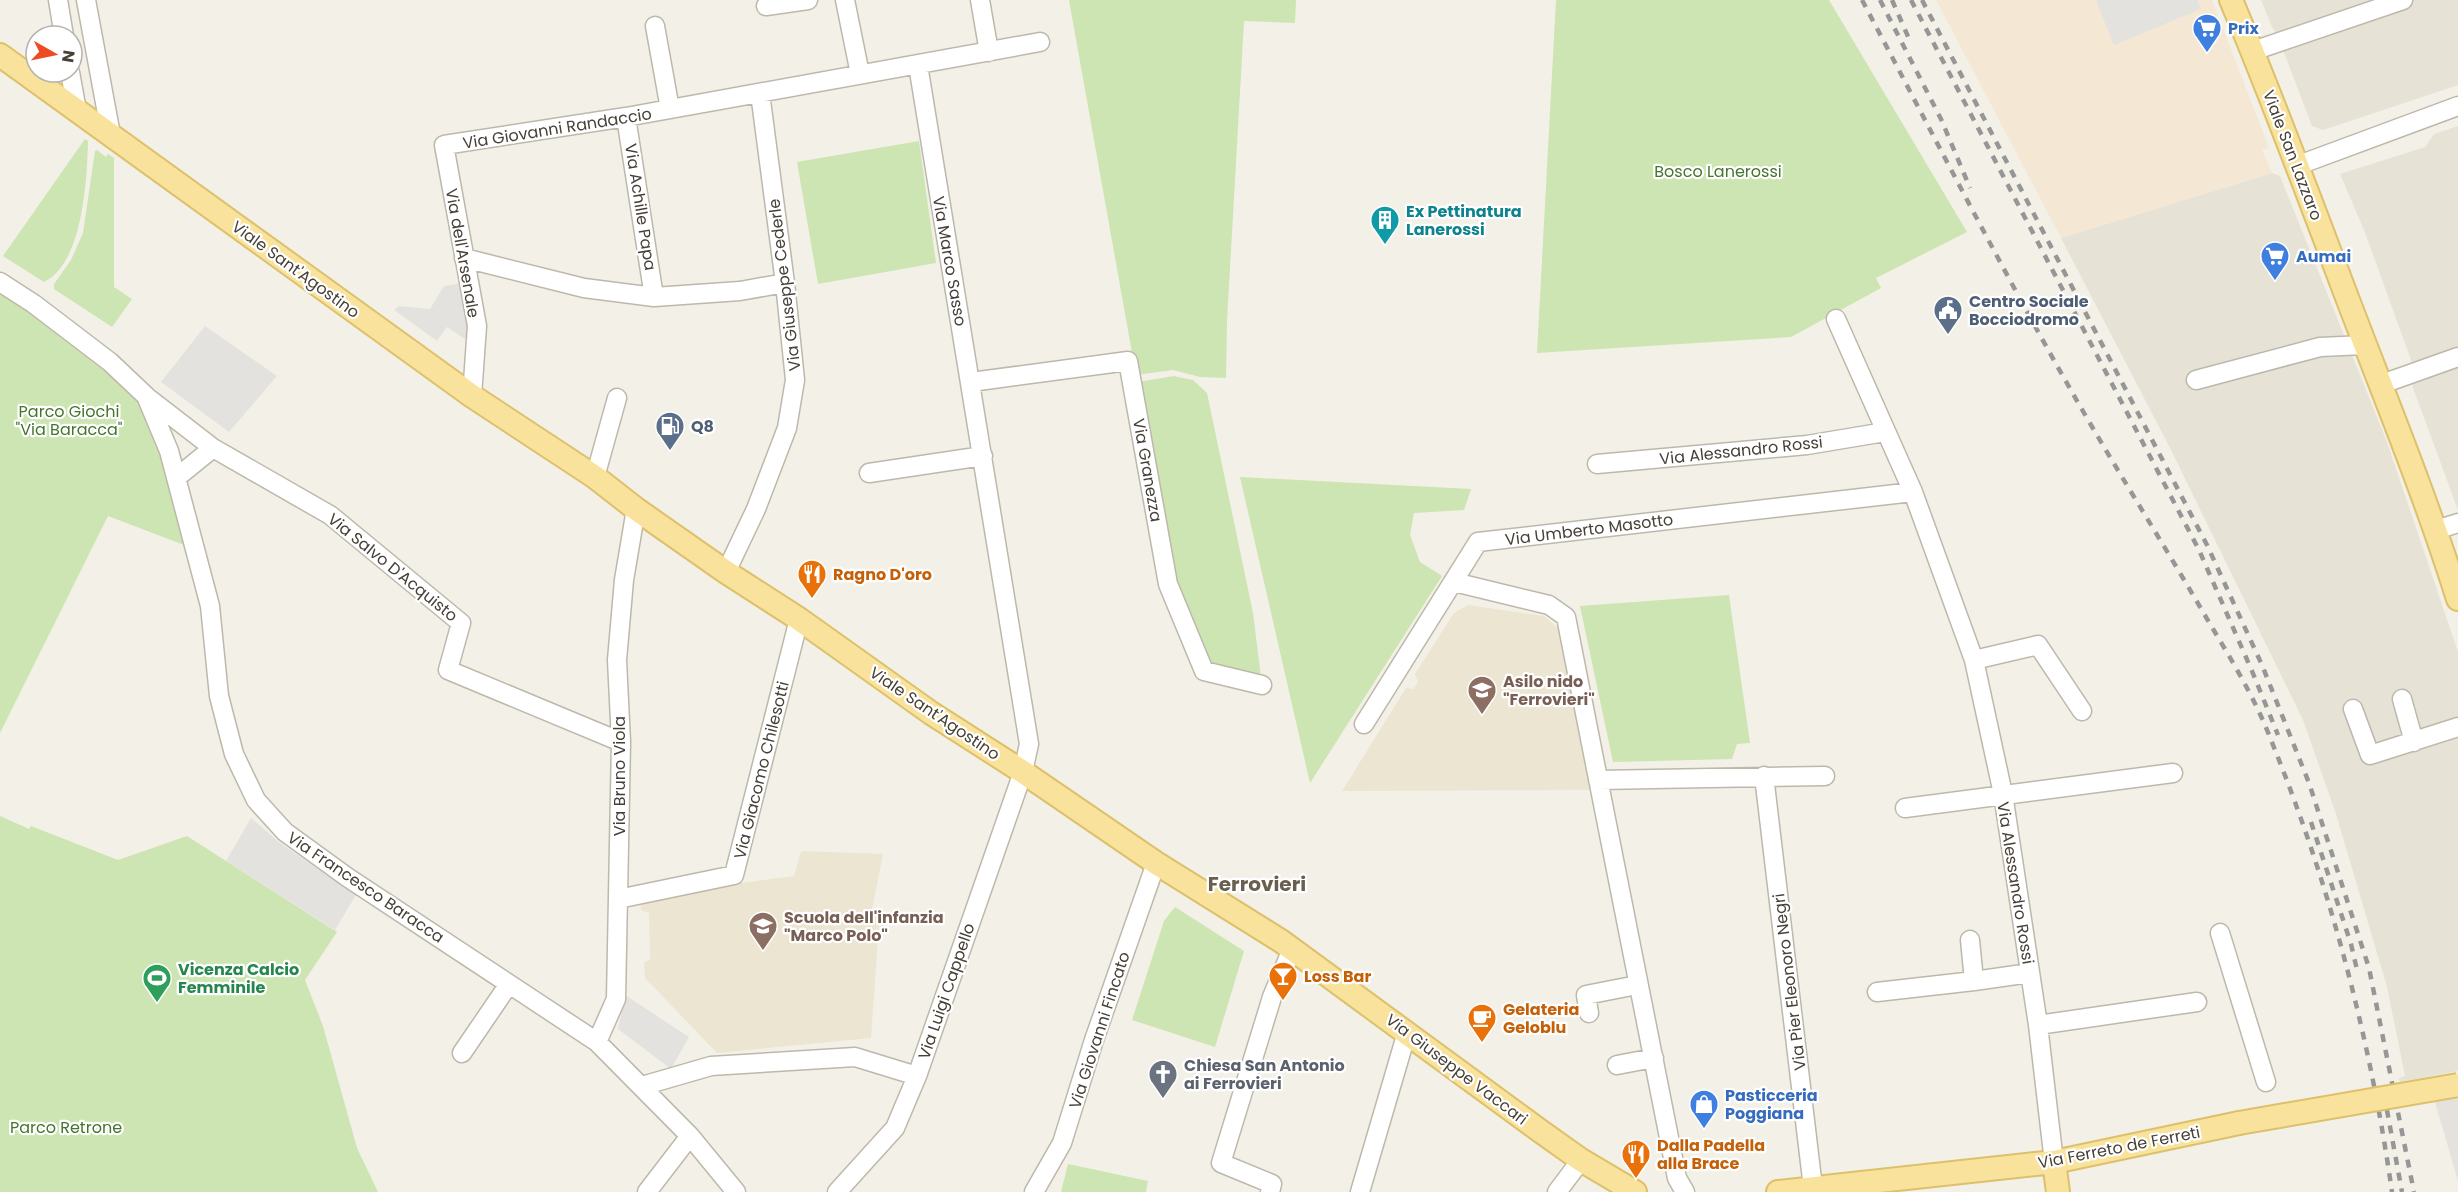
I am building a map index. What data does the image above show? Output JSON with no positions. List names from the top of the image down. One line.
{"streets":{"main road":["Viale San Lazzaro","Viale Sant'Agostino","Via Alessandro Rossi","Via Giuseppe Vaccari","Via Ferreto de Ferreti"],"street":["Via Giovanni Randaccio","Via Achille Papa","Via dell'Arsenale","Via Marco Sasso","Via Giuseppe Cederle","Via Granezza","Via Umberto Masotto","Via Salvo D'Acquisto","Via Giacomo Chilesotti","Via Bruno Viola","Via Francesco Baracca","Via Pier Eleonoro Negri","Via Luigi Cappello","Via Giovanni Fincato"]},"crossings":[["Via Giovanni Randaccio","Via Achille Papa"],["Via Giovanni Randaccio","Via dell'Arsenale"],["Via Giovanni Randaccio","Via Marco Sasso"],["Via Giovanni Randaccio","Via Giuseppe Cederle"],["Via dell'Arsenale","Viale Sant'Agostino"],["Via Marco Sasso","Viale Sant'Agostino"],["Via Marco Sasso","Via Granezza"],["Via Marco Sasso","Via Luigi Cappello"],["Viale Sant'Agostino","Via Giuseppe Cederle"],["Viale Sant'Agostino","Via Giacomo Chilesotti"],["Viale Sant'Agostino","Via Bruno Viola"],["Viale Sant'Agostino","Via Luigi Cappello"],["Viale Sant'Agostino","Via Giovanni Fincato"],["Viale Sant'Agostino","Via Giuseppe Vaccari"],["Via Alessandro Rossi","Via Umberto Masotto"],["Via Alessandro Rossi","Via Ferreto de Ferreti"],["Via Salvo D'Acquisto","Via Bruno Viola"],["Via Giacomo Chilesotti","Via Bruno Viola"],["Via Bruno Viola","Via Francesco Baracca"],["Via Pier Eleonoro Negri","Via Ferreto de Ferreti"]],"districts":["Ferrovieri"],"parks":["Bosco Lanerossi","Parco Giochi \"Via Baracca\"","Parco Retrone"],"places":{"supermarket":["Prix","Aumai"],"building":["Ex Pettinatura Lanerossi"],"public building":["Centro Sociale Bocciodromo"],"fuel station":["Q8"],"restaurant":["Ragno D'oro","Dalla Padella alla Brace"],"school or university":["Asilo nido \"Ferrovieri\"","Scuola dell'infanzia \"Marco Polo\""],"bar":["Loss Bar"],"sports":["Vicenza Calcio Femminile"],"cafe":["Gelateria Geloblu"],"church":["Chiesa San Antonio ai Ferrovieri"],"shop":["Pasticceria Poggiana"]},"north":"right"}
